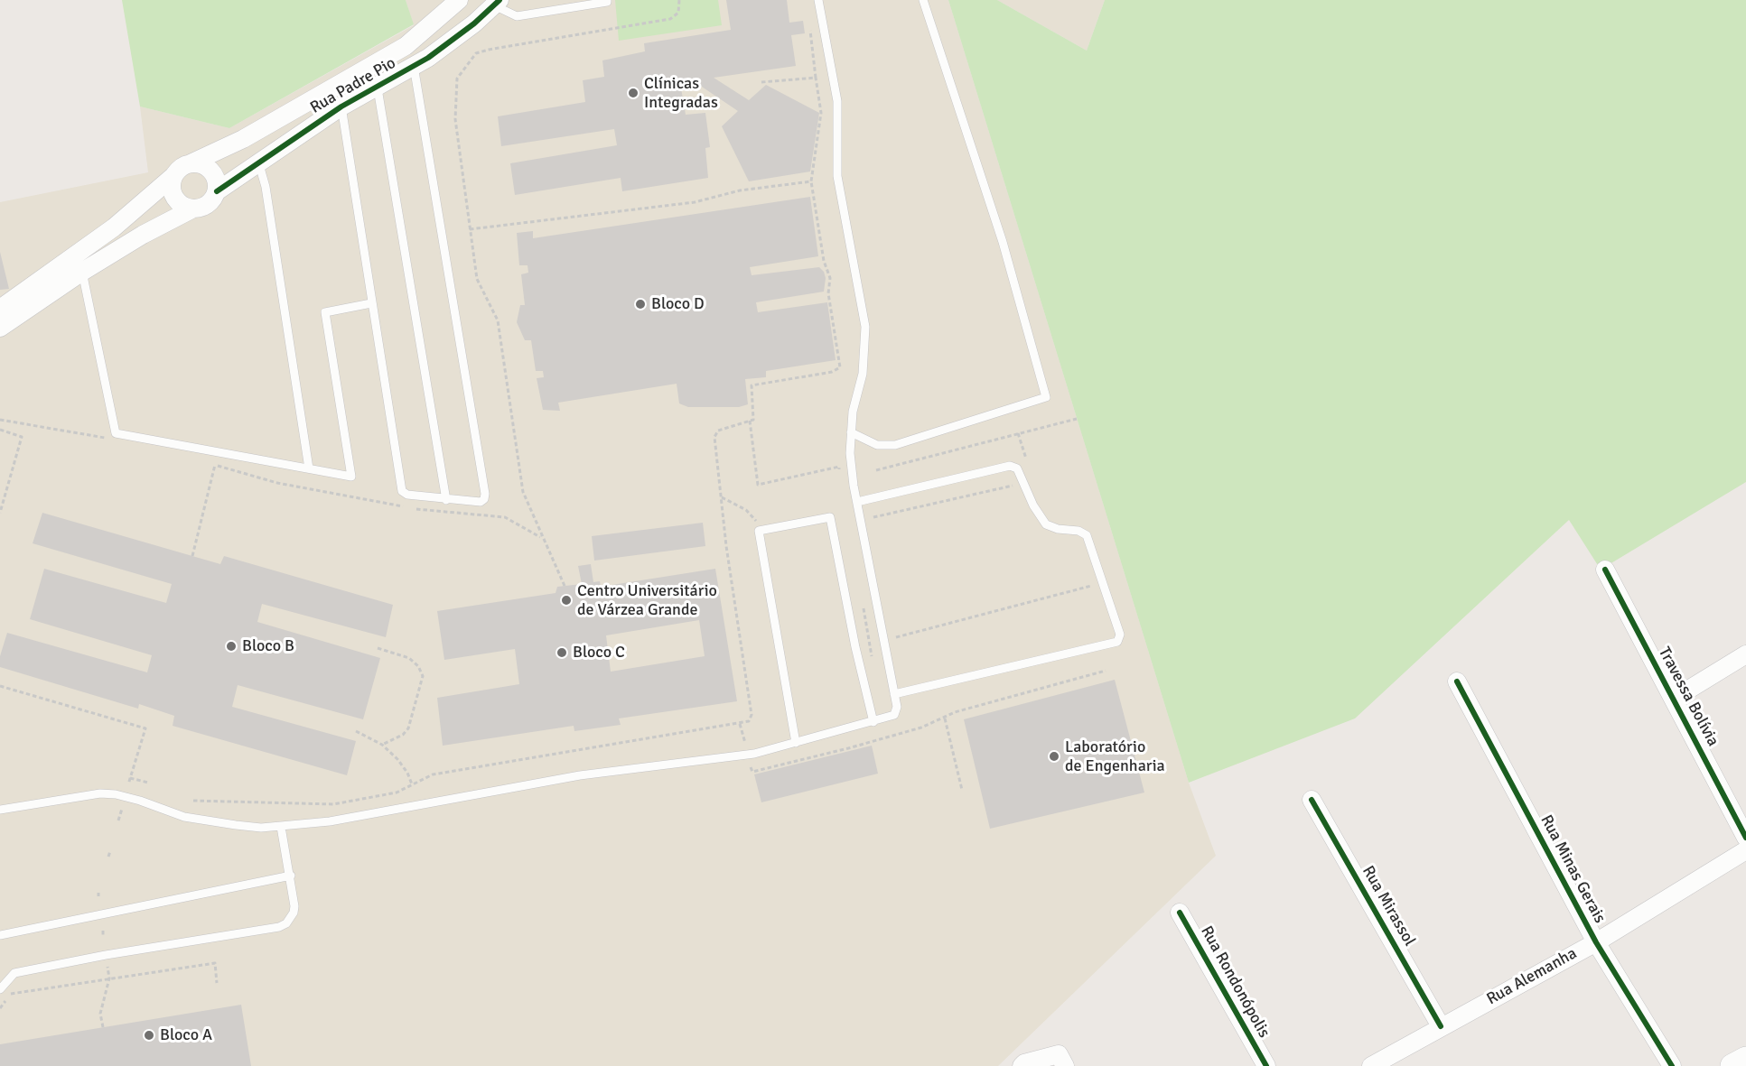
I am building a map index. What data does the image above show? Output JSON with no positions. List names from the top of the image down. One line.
{"streets":{"street":["Rua Padre Pio","Travessa Bolívia","Rua Minas Gerais","Rua Mirassol","Rua Alemanha","Rua Rondonópolis"]},"crossings":[["Rua Minas Gerais","Rua Alemanha"],["Rua Mirassol","Rua Alemanha"]],"places":["Clínicas Integradas","Bloco D","Centro Universitário de Várzea Grande","Bloco B","Bloco C","Laboratório de Engenharia","Bloco A"]}
